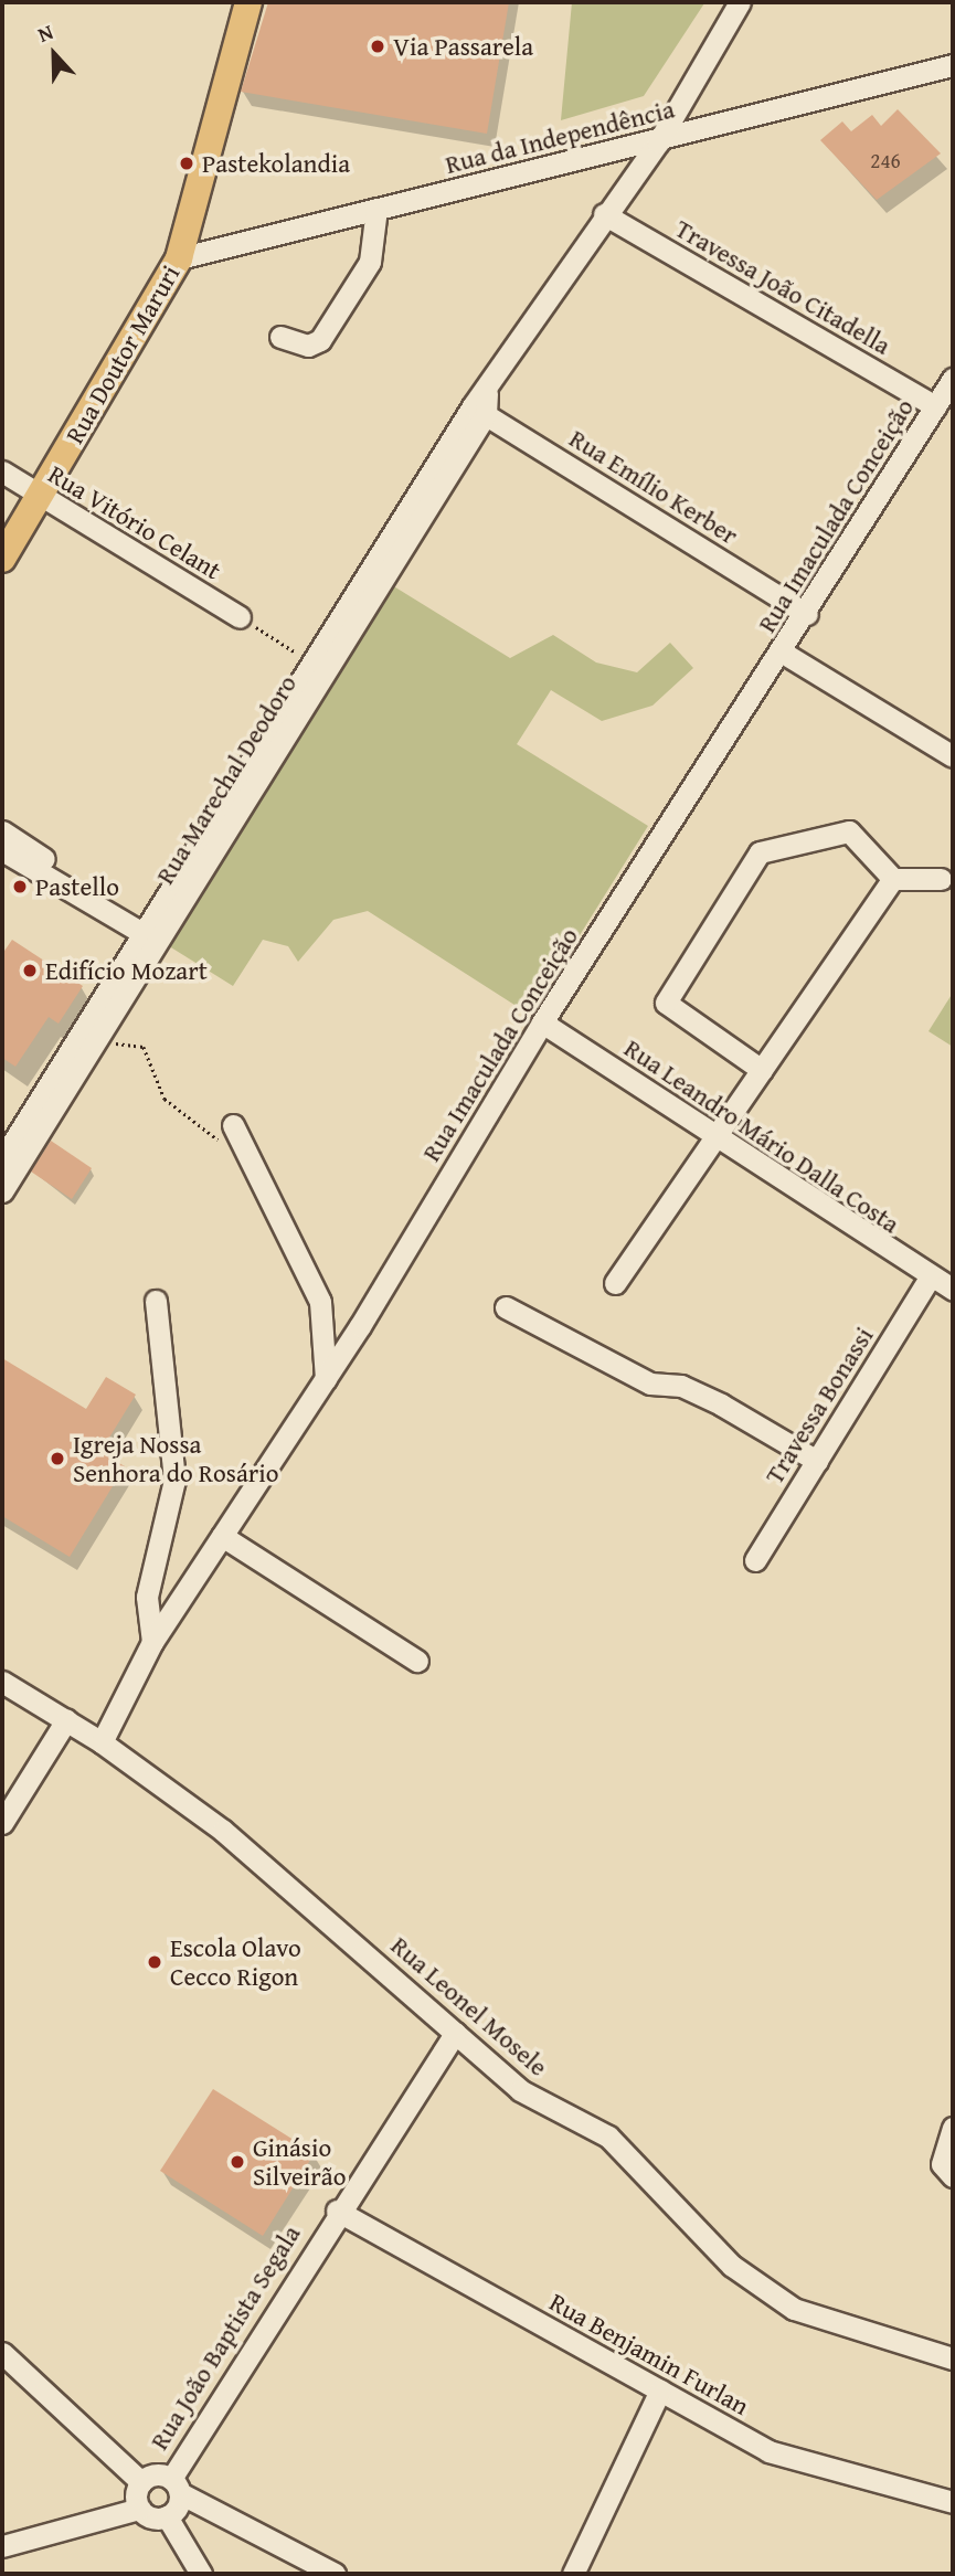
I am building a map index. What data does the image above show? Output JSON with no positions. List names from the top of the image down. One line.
{"streets":{"main road":["Rua Doutor Maruri"],"street":["Rua da Independência","Travessa João Citadella","Rua Emílio Kerber","Rua Imaculada Conceição","Rua Vitório Celant","Rua Marechal Deodoro","Rua Leandro Mário Dalla Costa","Travessa Bonassi","Rua Leonel Mosele","Rua João Baptista Segala","Rua Benjamin Furlan"]},"crossings":[["Rua da Independência","Rua Doutor Maruri"],["Rua da Independência","Rua Marechal Deodoro"],["Travessa João Citadella","Rua Imaculada Conceição"],["Travessa João Citadella","Rua Marechal Deodoro"],["Rua Doutor Maruri","Rua Vitório Celant"],["Rua Emílio Kerber","Rua Imaculada Conceição"],["Rua Emílio Kerber","Rua Marechal Deodoro"],["Rua Imaculada Conceição","Rua Leandro Mário Dalla Costa"],["Rua Imaculada Conceição","Rua Leonel Mosele"],["Rua Leandro Mário Dalla Costa","Travessa Bonassi"],["Rua Leonel Mosele","Rua João Baptista Segala"],["Rua João Baptista Segala","Rua Benjamin Furlan"]],"places":["Via Passarela","Pastekolandia","Pastello","Edifício Mozart","Igreja Nossa Senhora do Rosário","Escola Olavo Cecco Rigon","Ginásio Silveirão"],"house_numbers":["246"],"north":"top"}
